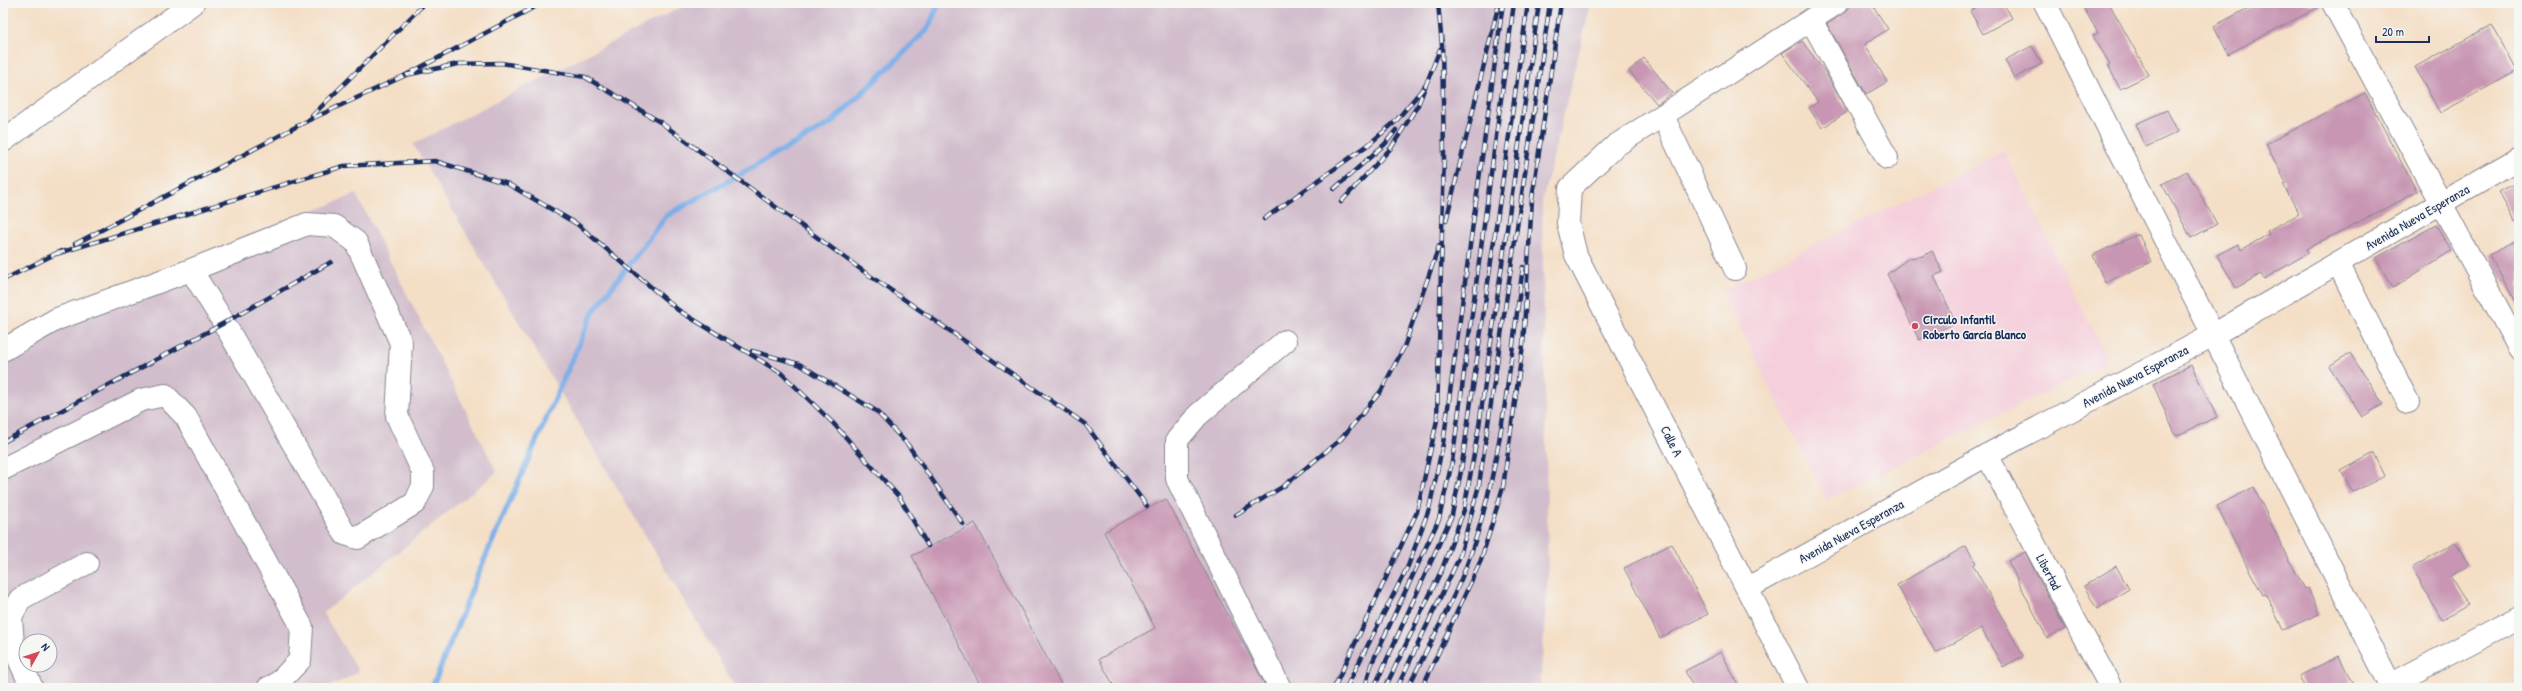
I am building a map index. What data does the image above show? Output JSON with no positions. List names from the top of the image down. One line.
{"streets":{"street":["Avenida Nueva Esperanza","Calle A","Libertad"]},"crossings":[["Avenida Nueva Esperanza","Calle A"],["Avenida Nueva Esperanza","Libertad"]],"places":["Círculo Infantil Roberto García Blanco"],"scale_bar":"20 m","north":"top right"}
